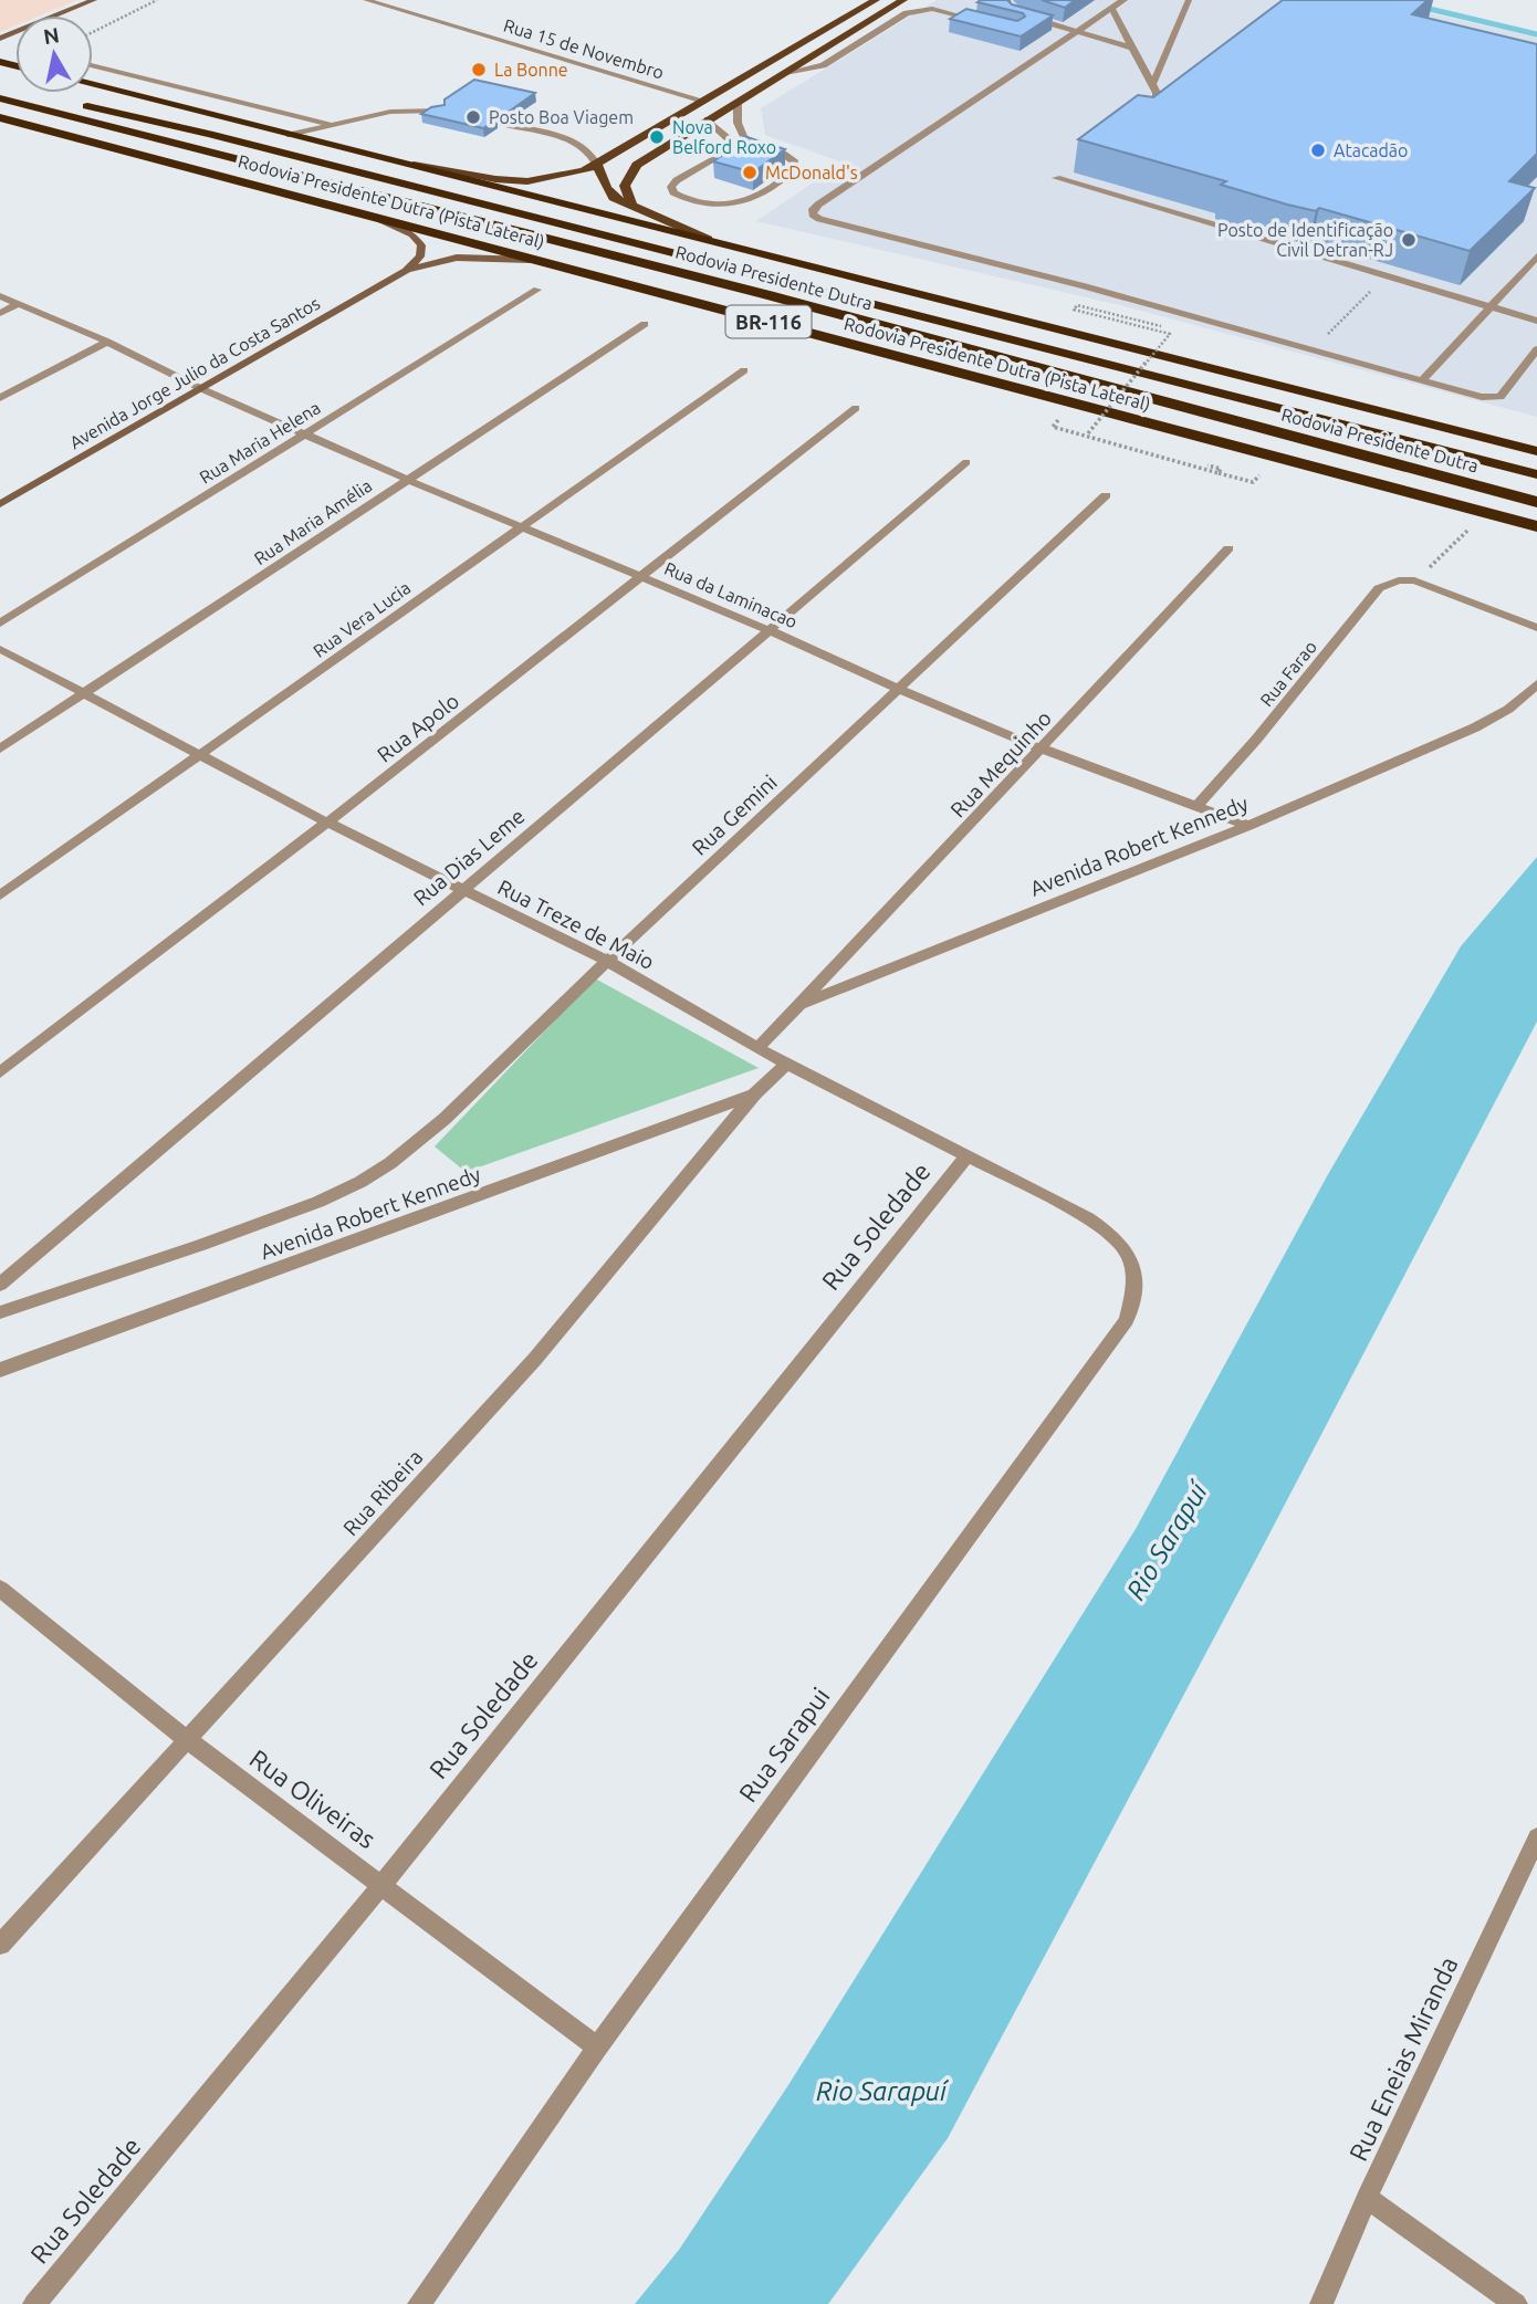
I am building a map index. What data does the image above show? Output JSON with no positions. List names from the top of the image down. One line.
{"streets":{"highway":["Rodovia Presidente Dutra (Pista Lateral)","Rodovia Presidente Dutra","BR-116"],"main road":["Avenida Jorge Julio da Costa Santos"],"street":["Rua 15 de Novembro","Rua Maria Helena","Rua Maria Amélia","Rua da Laminacao","Rua Vera Lucia","Rua Farao","Rua Apolo","Rua Mequinho","Rua Gemini","Avenida Robert Kennedy","Rua Dias Leme","Rua Treze de Maio","Rua Soledade","Rua Ribeira","Rua Sarapui","Rua Oliveiras","Rua Eneias Miranda"]},"crossings":[["Rodovia Presidente Dutra (Pista Lateral)","Avenida Jorge Julio da Costa Santos"],["Avenida Jorge Julio da Costa Santos","Rua da Laminacao"],["Rua Maria Helena","Rua da Laminacao"],["Rua Maria Amélia","Rua da Laminacao"],["Rua Maria Amélia","Rua Treze de Maio"],["Rua da Laminacao","Rua Vera Lucia"],["Rua da Laminacao","Rua Farao"],["Rua da Laminacao","Rua Apolo"],["Rua da Laminacao","Rua Mequinho"],["Rua da Laminacao","Rua Gemini"],["Rua da Laminacao","Avenida Robert Kennedy"],["Rua da Laminacao","Rua Dias Leme"],["Rua Vera Lucia","Rua Treze de Maio"],["Rua Apolo","Rua Treze de Maio"],["Rua Mequinho","Avenida Robert Kennedy"],["Rua Gemini","Avenida Robert Kennedy"],["Rua Gemini","Rua Treze de Maio"],["Avenida Robert Kennedy","Rua Treze de Maio"],["Avenida Robert Kennedy","Rua Ribeira"],["Rua Dias Leme","Rua Treze de Maio"],["Rua Treze de Maio","Rua Soledade"],["Rua Treze de Maio","Rua Ribeira"],["Rua Treze de Maio","Rua Sarapui"],["Rua Soledade","Rua Oliveiras"],["Rua Ribeira","Rua Oliveiras"],["Rua Sarapui","Rua Oliveiras"]],"water":["Rio Sarapuí"],"places":["La Bonne","Posto Boa Viagem","Nova Belford Roxo","Atacadão","McDonald's","Posto de Identificação Civil Detran-RJ"],"north":"top"}
